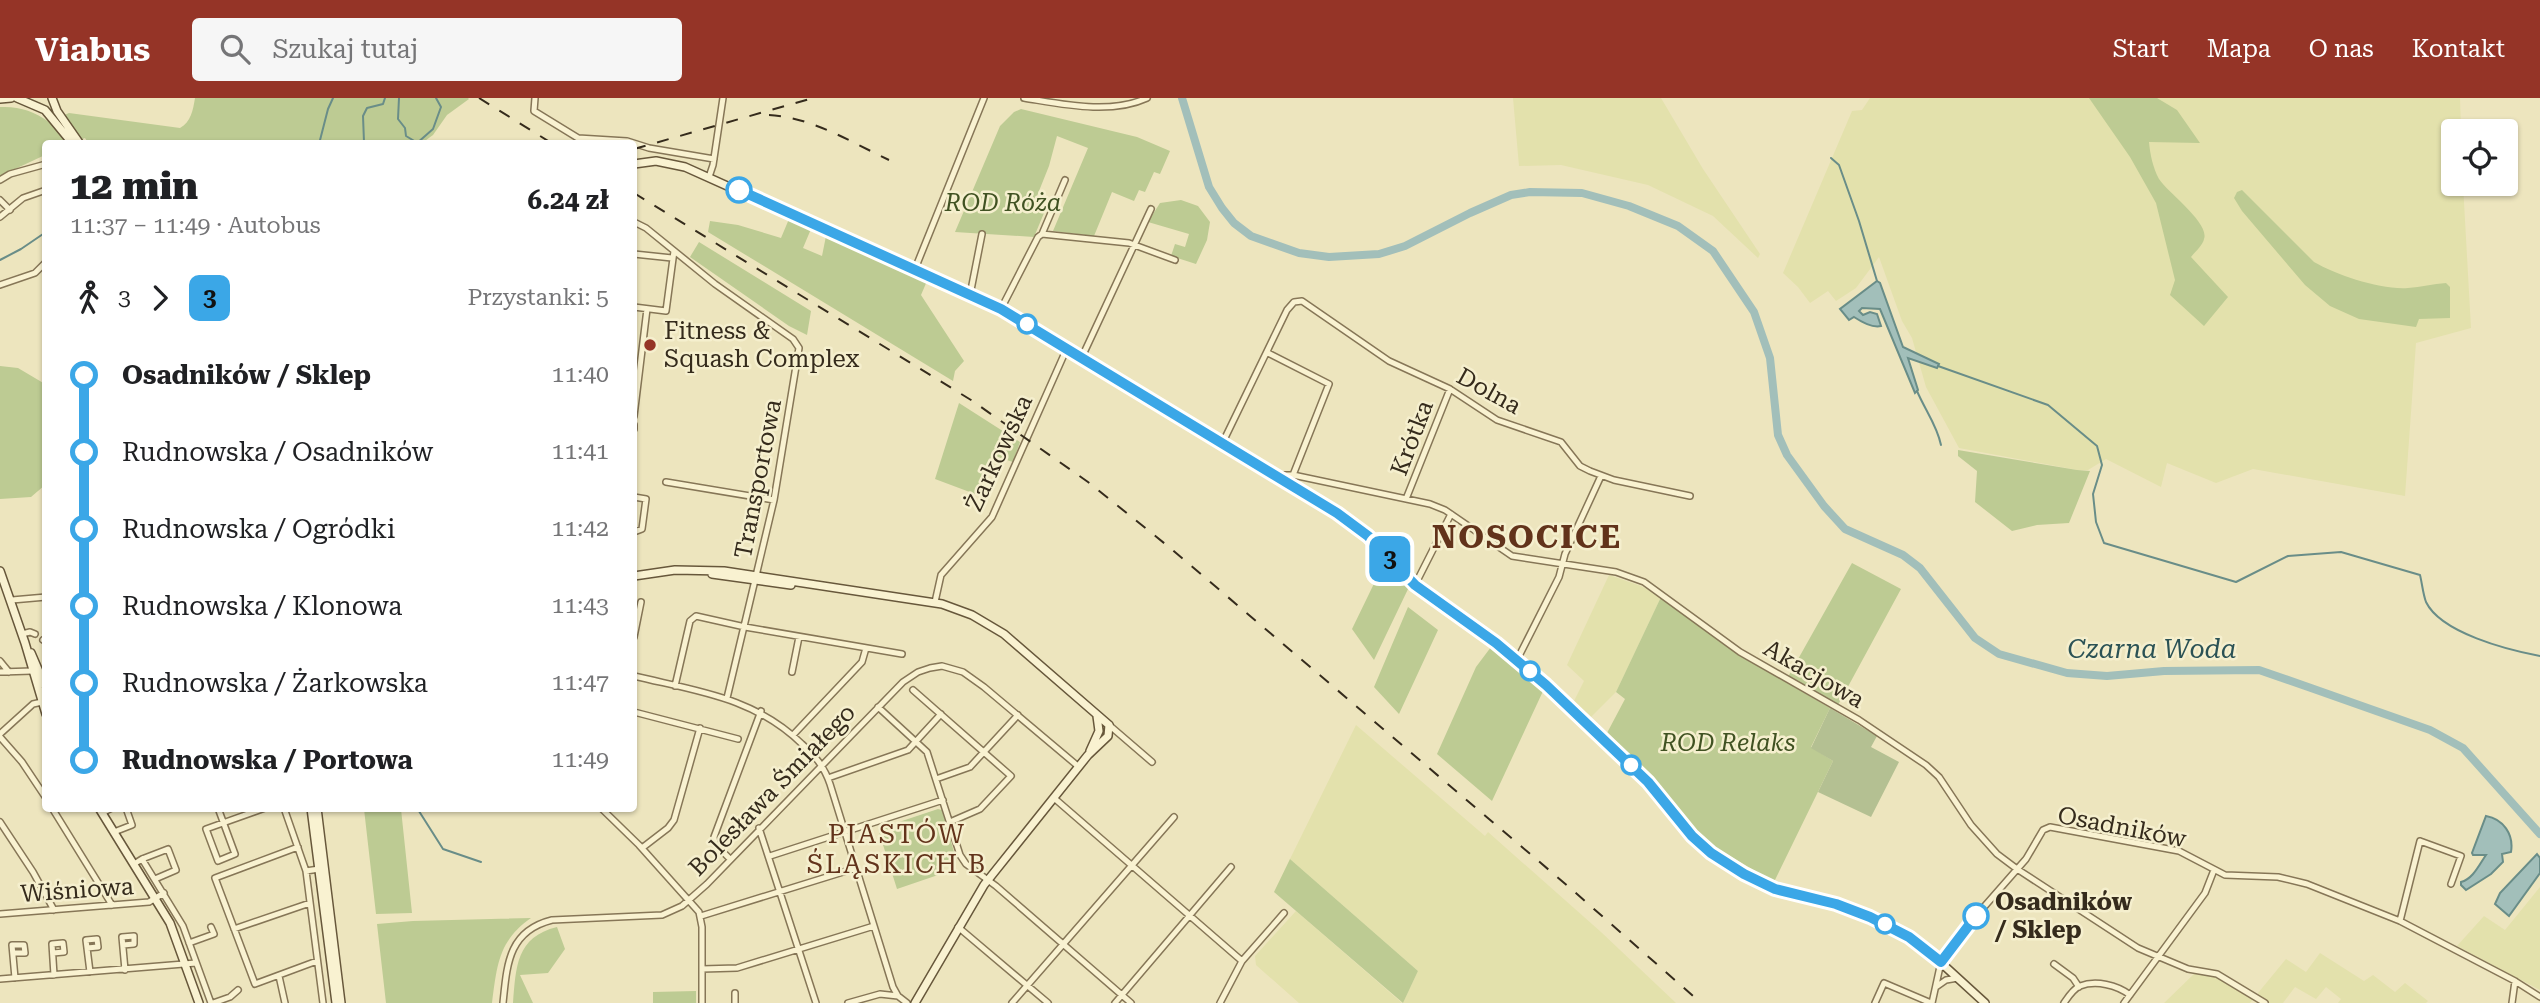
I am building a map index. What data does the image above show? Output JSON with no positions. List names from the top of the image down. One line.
{"streets":{"street":["Dolna","Krótka","Żarkowska","Transportowa","Akacjowa","Bolesława Śmiałego","Osadników","Wiśniowa"]},"crossings":[["Dolna","Krótka"],["Krótka","Akacjowa"],["Akacjowa","Osadników"]],"districts":["NOSOCICE","PIASTÓW ŚLĄSKICH B"],"water":["Czarna Woda"],"parks":["ROD Róża","ROD Relaks"],"places":["Fitness & Squash Complex","Osadników / Sklep"],"lines":["bus line 3"],"page":{"header":"Viabus","search":"Szukaj tutaj","nav":["Start","Mapa","O nas","Kontakt"],"on_map":"3","heading":["12 min","11:37 – 11:49 · Autobus","6.24 zł"],"legs":["3","3","Przystanki: 5"],"list":[{"name":"Osadników / Sklep","value":"11:40"},{"name":"Rudnowska / Osadników","value":"11:41"},{"name":"Rudnowska / Ogródki","value":"11:42"},{"name":"Rudnowska / Klonowa","value":"11:43"},{"name":"Rudnowska / Żarkowska","value":"11:47"},{"name":"Rudnowska / Portowa","value":"11:49"}]}}
